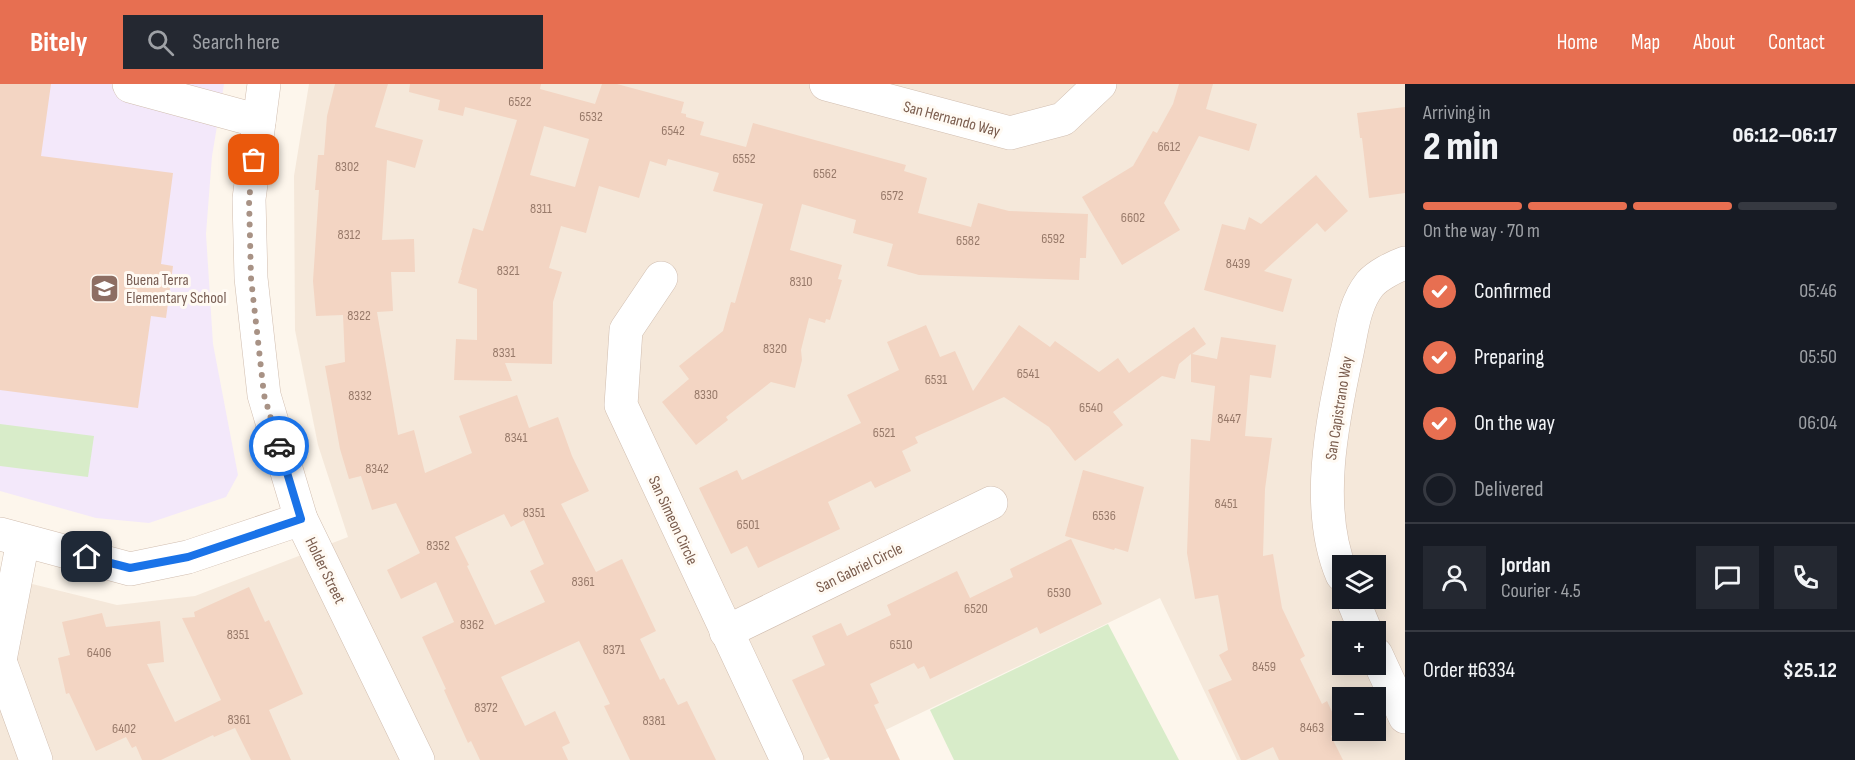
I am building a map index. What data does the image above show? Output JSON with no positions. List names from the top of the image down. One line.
{"streets":{"street":["San Hernando Way","San Capistrano Way","San Simeon Circle","San Gabriel Circle","Holder Street"]},"crossings":[["San Simeon Circle","San Gabriel Circle"]],"places":{"school or university":["Buena Terra Elementary School"]},"house_numbers":["6522","6532","6542","6612","6552","8302","6562","6572","8311","6602","8312","6592","6582","8439","8321","8310","8322","8320","8331","6541","6531","8330","8332","6540","8447","6521","8341","8342","8451","8351","6536","6501","8352","8361","6530","6520","8362","8351","6510","8371","6406","8459","8372","8361","8381","8463","6402"],"page":{"header":"Bitely","search":"Search here","nav":["Home","Map","About","Contact"],"heading":["2 min","Arriving in","06:12–06:17"],"panel":["Jordan","Courier · 4.5","Order #6334","$25.12"],"bar":"On the way · 70 m","list":[["Confirmed","05:46"],["Preparing","05:50"],["On the way","06:04"],"Delivered"],"map_buttons":["+","−"]}}
